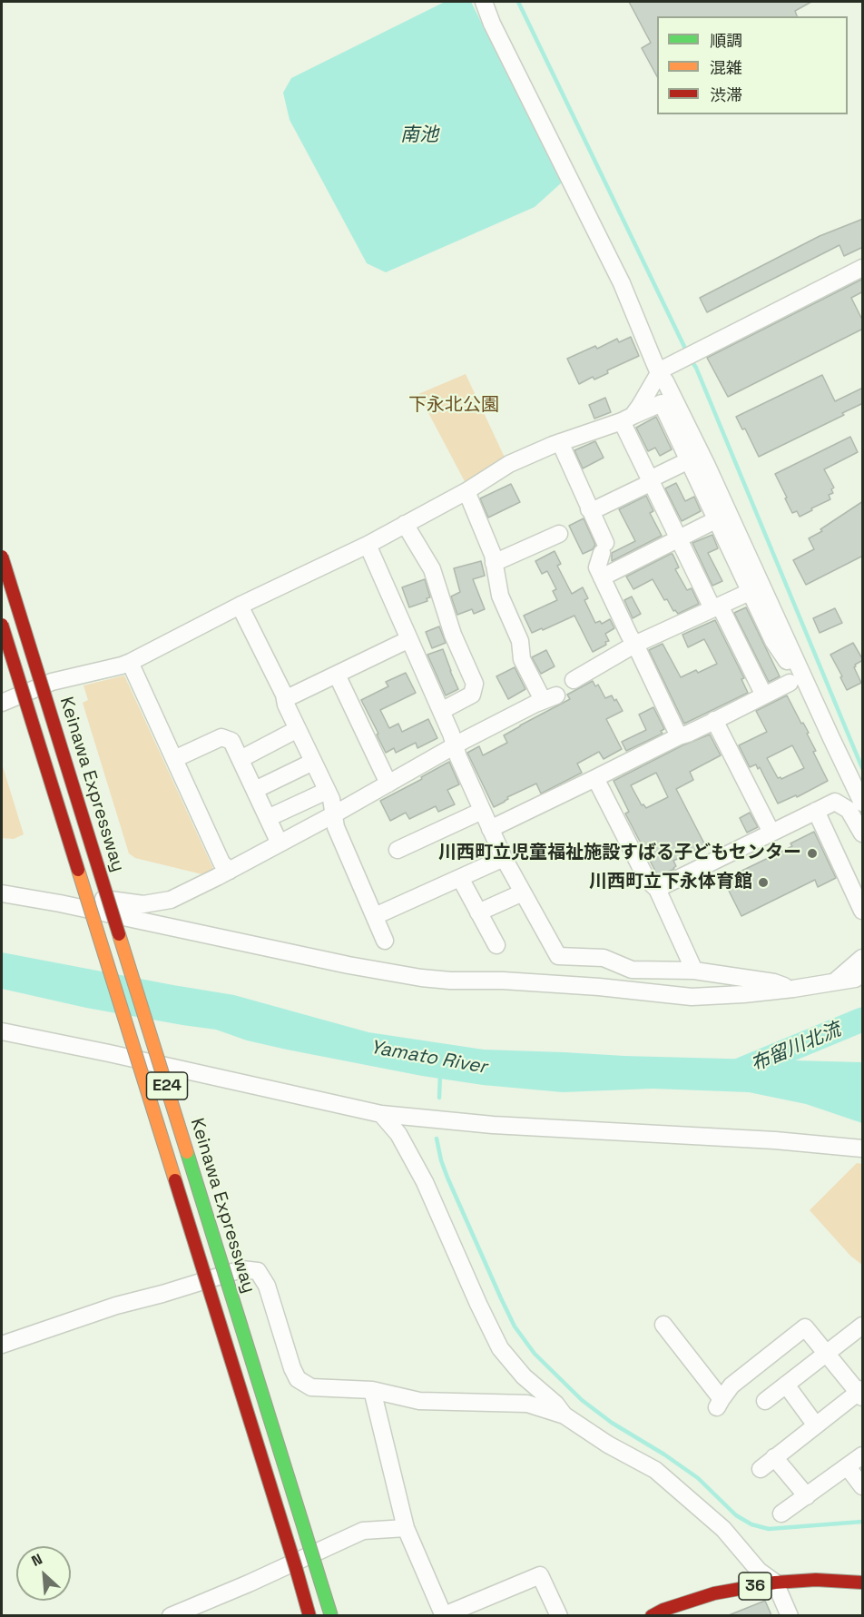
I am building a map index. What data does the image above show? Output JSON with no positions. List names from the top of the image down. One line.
{"streets":{"main road":["Keinawa Expressway","E24","36"]},"water":["南池","布留川北流","Yamato River"],"parks":["下永北公園"],"places":["川西町立児童福祉施設すばる子どもセンター","川西町立下永体育館"],"legend":["順調","混雑","渋滞"],"north":"top left"}
